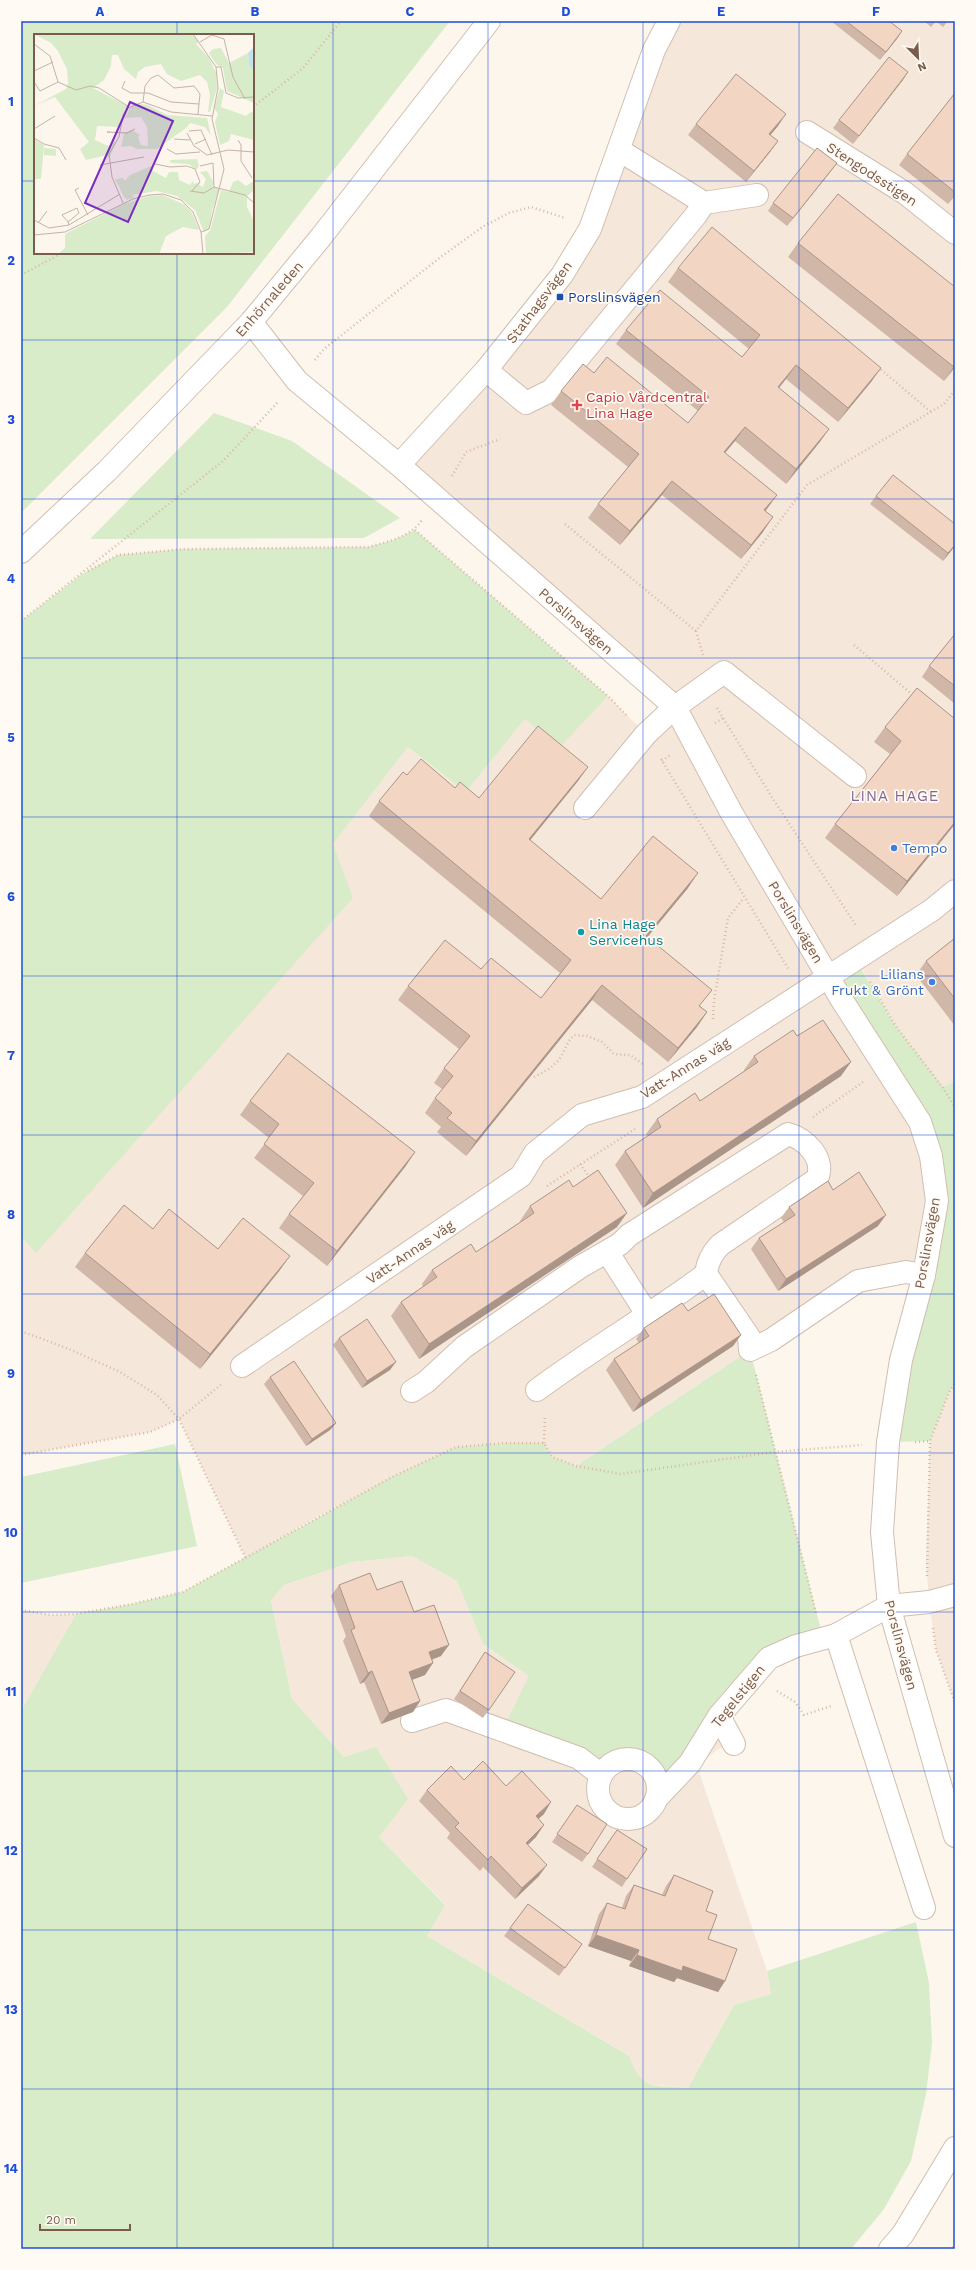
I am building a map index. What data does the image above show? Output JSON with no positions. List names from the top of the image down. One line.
{"streets":{"street":["Stengodsstigen","Enhörnaleden","Stathagsvägen","Porslinsvägen","Vatt-Annas väg","Tegelstigen"]},"crossings":[["Enhörnaleden","Porslinsvägen"],["Stathagsvägen","Porslinsvägen"],["Porslinsvägen","Vatt-Annas väg"],["Porslinsvägen","Tegelstigen"]],"districts":["LINA HAGE"],"places":{"transit":["Porslinsvägen"],"health":["Capio Vårdcentral Lina Hage"],"other":["Tempo","Lina Hage Servicehus","Lilians Frukt & Grönt"]},"scale_bar":"20 m","north":"bottom right","grid":{"columns":["A","B","C","D","E","F"],"rows":["1","2","3","4","5","6","7","8","9","10","11","12","13","14"]}}
